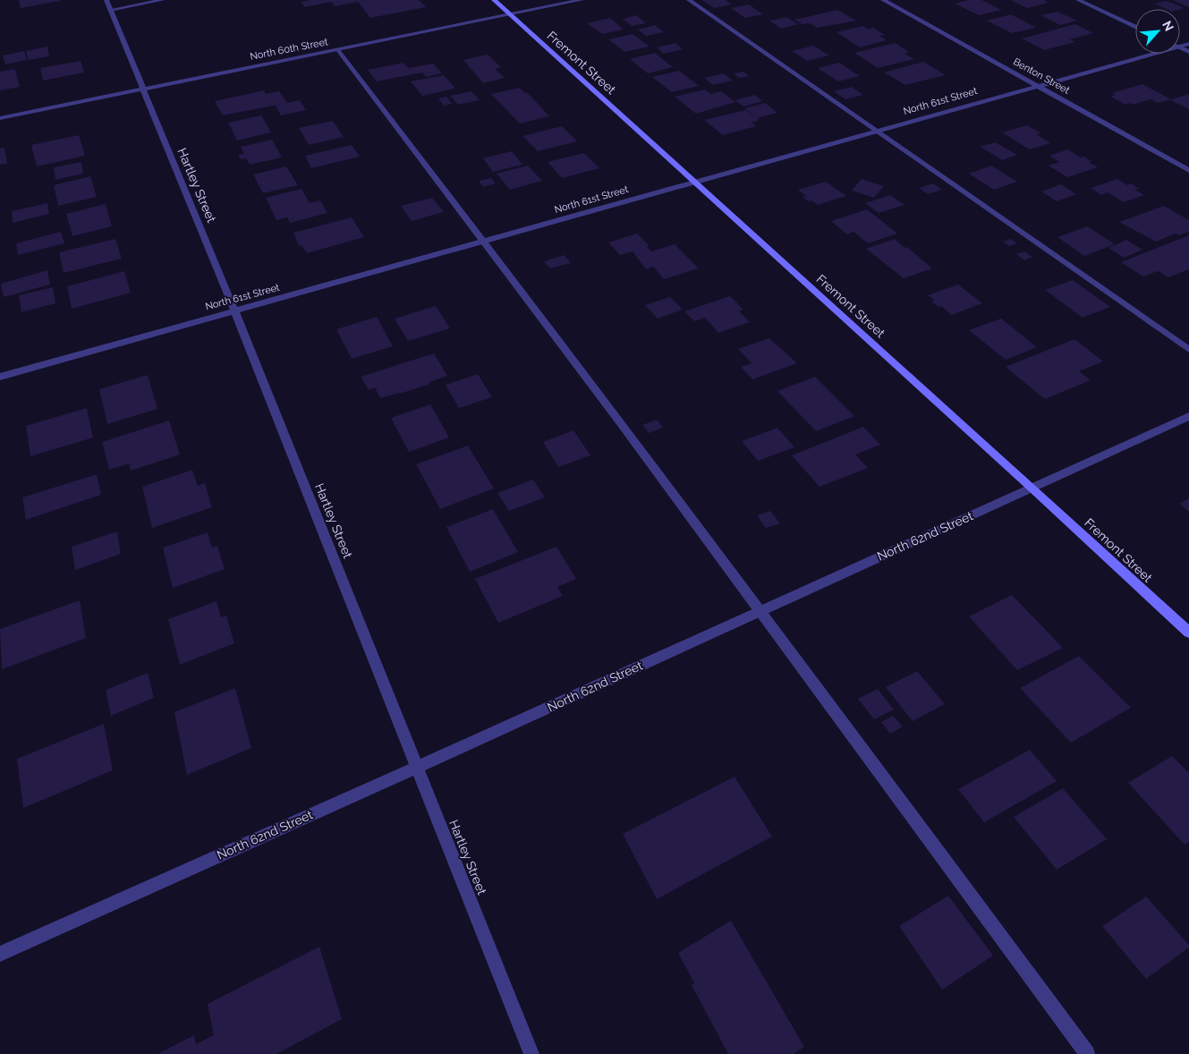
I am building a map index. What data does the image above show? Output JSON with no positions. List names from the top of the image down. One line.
{"streets":{"street":["North 60th Street","Fremont Street","Benton Street","North 61st Street","Hartley Street","North 62nd Street"]},"crossings":[["North 60th Street","Fremont Street"],["North 60th Street","Hartley Street"],["Fremont Street","North 61st Street"],["Fremont Street","North 62nd Street"],["Benton Street","North 61st Street"],["North 61st Street","Hartley Street"],["Hartley Street","North 62nd Street"]],"north":"top right"}
